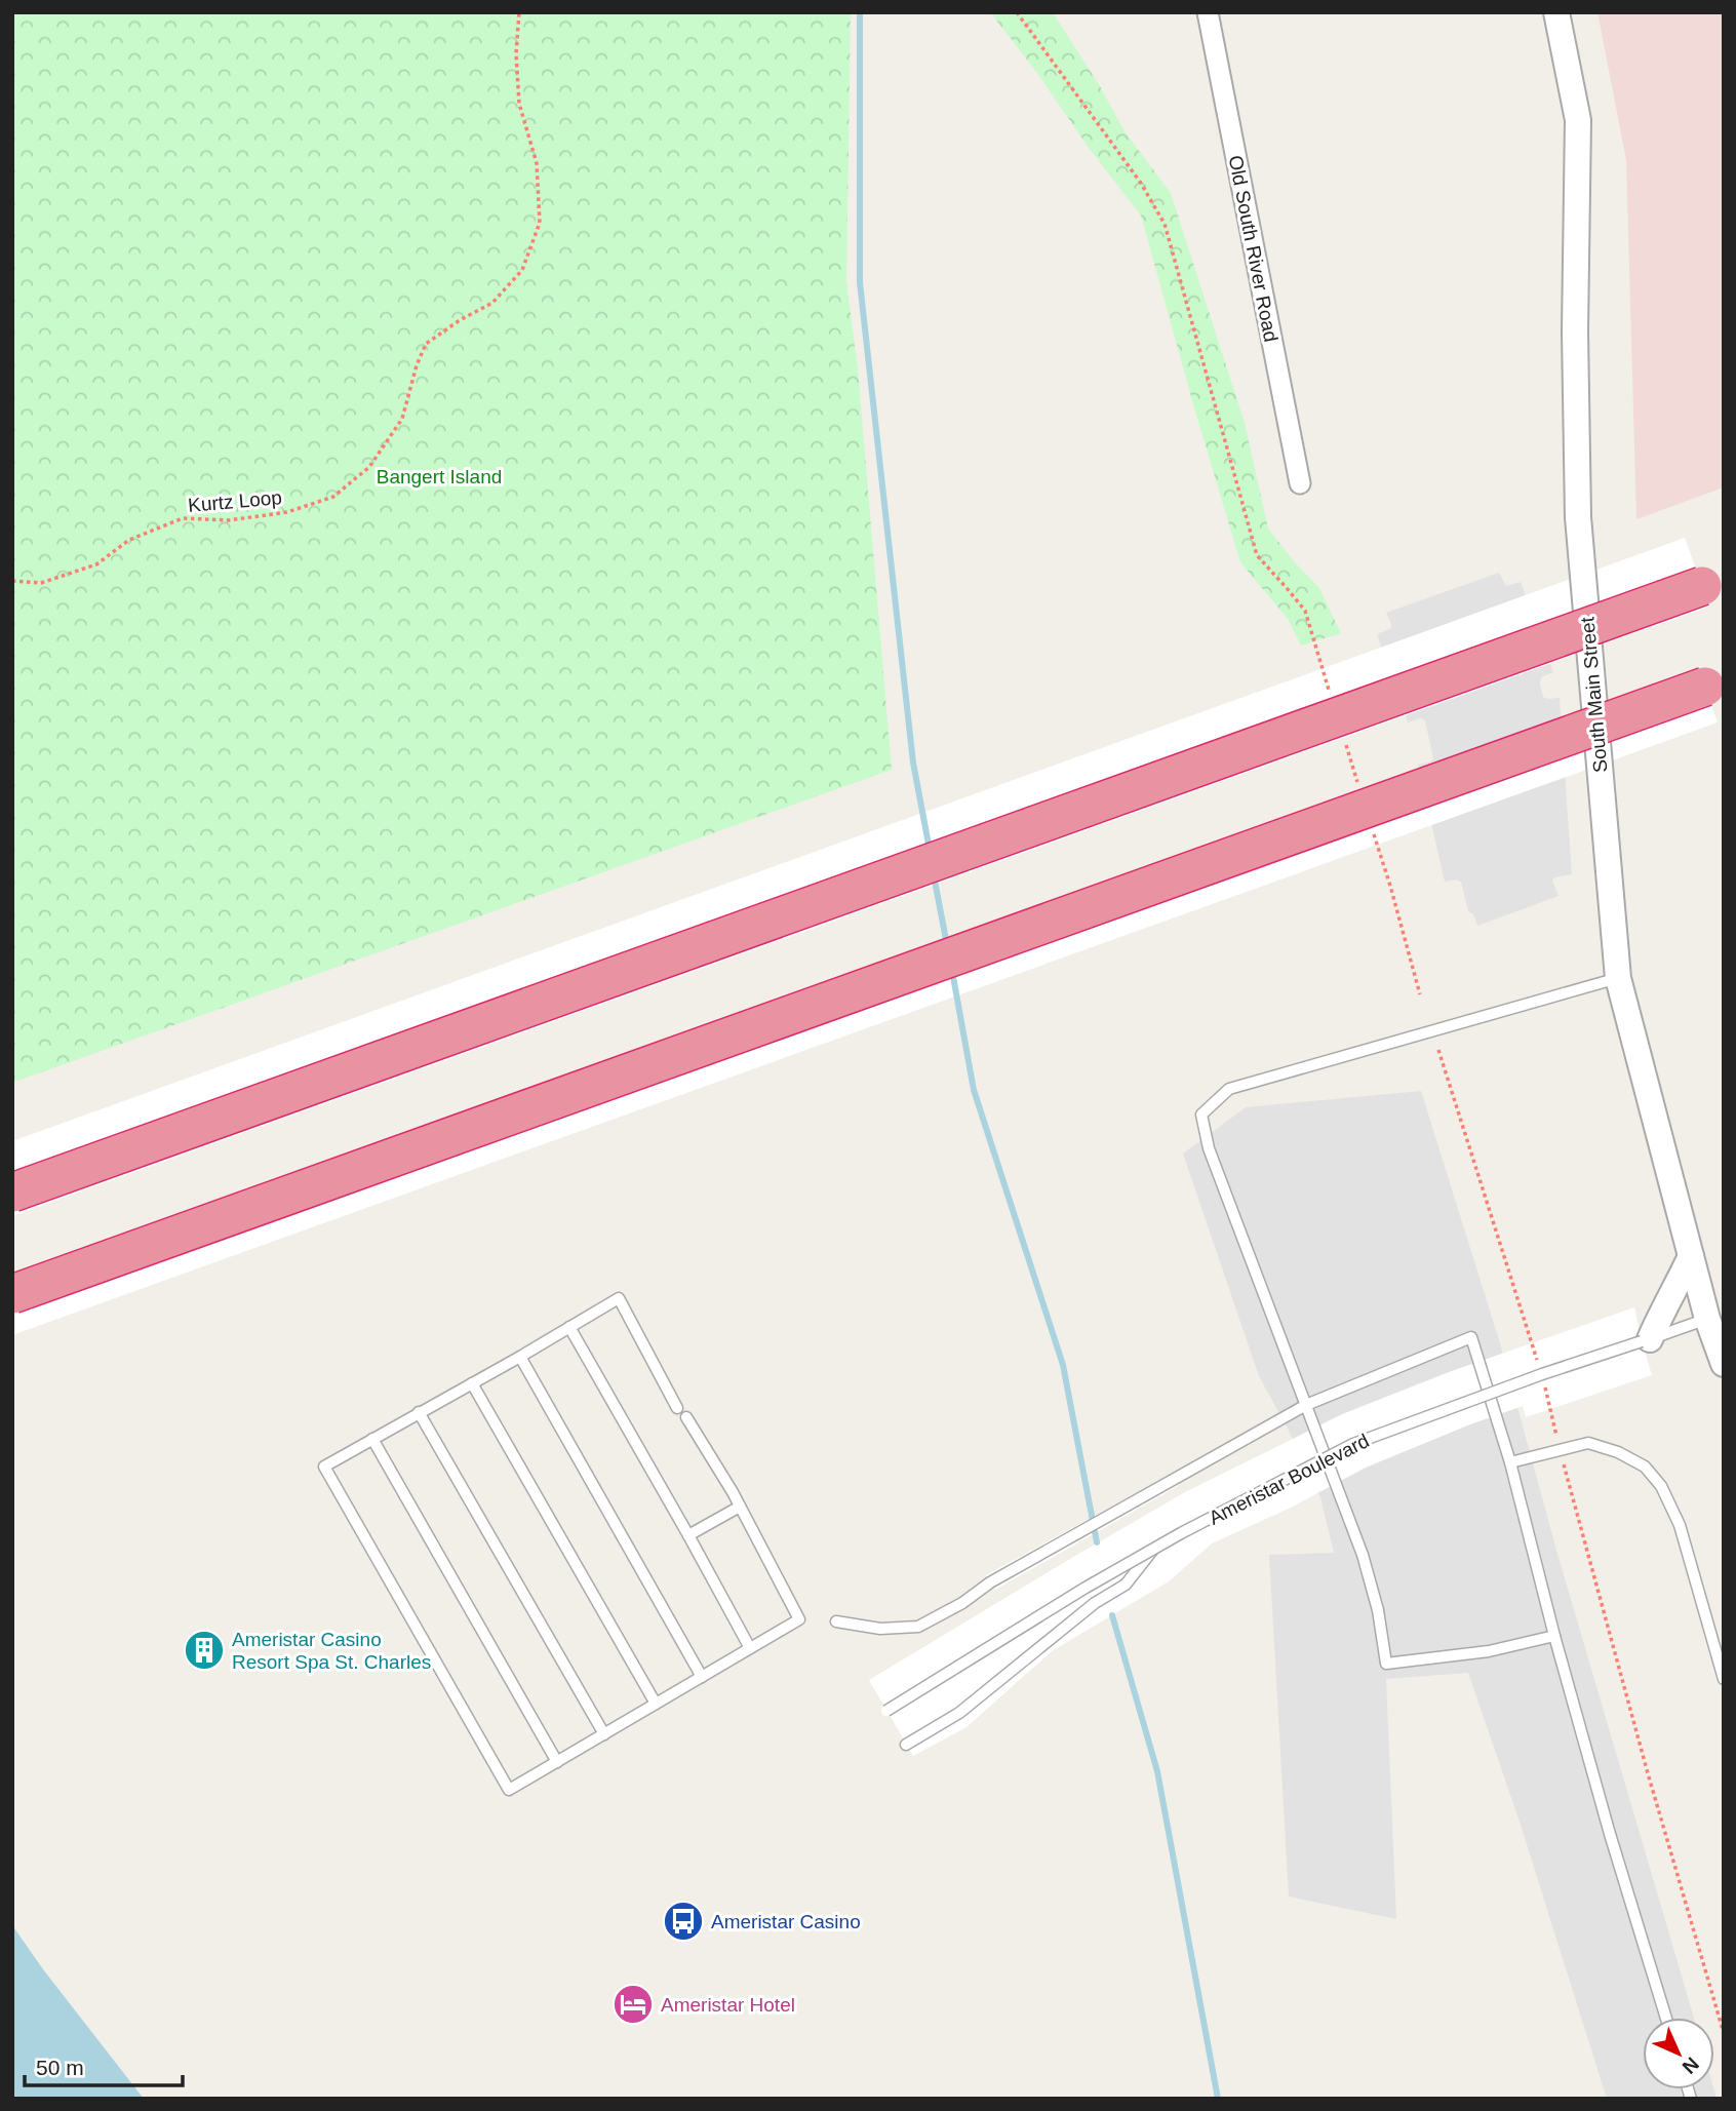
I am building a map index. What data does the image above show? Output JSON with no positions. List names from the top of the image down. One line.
{"streets":{"street":["Old South River Road","South Main Street"],"lane":["Ameristar Boulevard"],"path":["Kurtz Loop"]},"crossings":[["South Main Street","Ameristar Boulevard"]],"parks":["Bangert Island"],"places":{"building":["Ameristar Casino Resort Spa St. Charles"],"bus stop":["Ameristar Casino"],"hotel":["Ameristar Hotel"]},"scale_bar":"50 m","north":"bottom right"}
